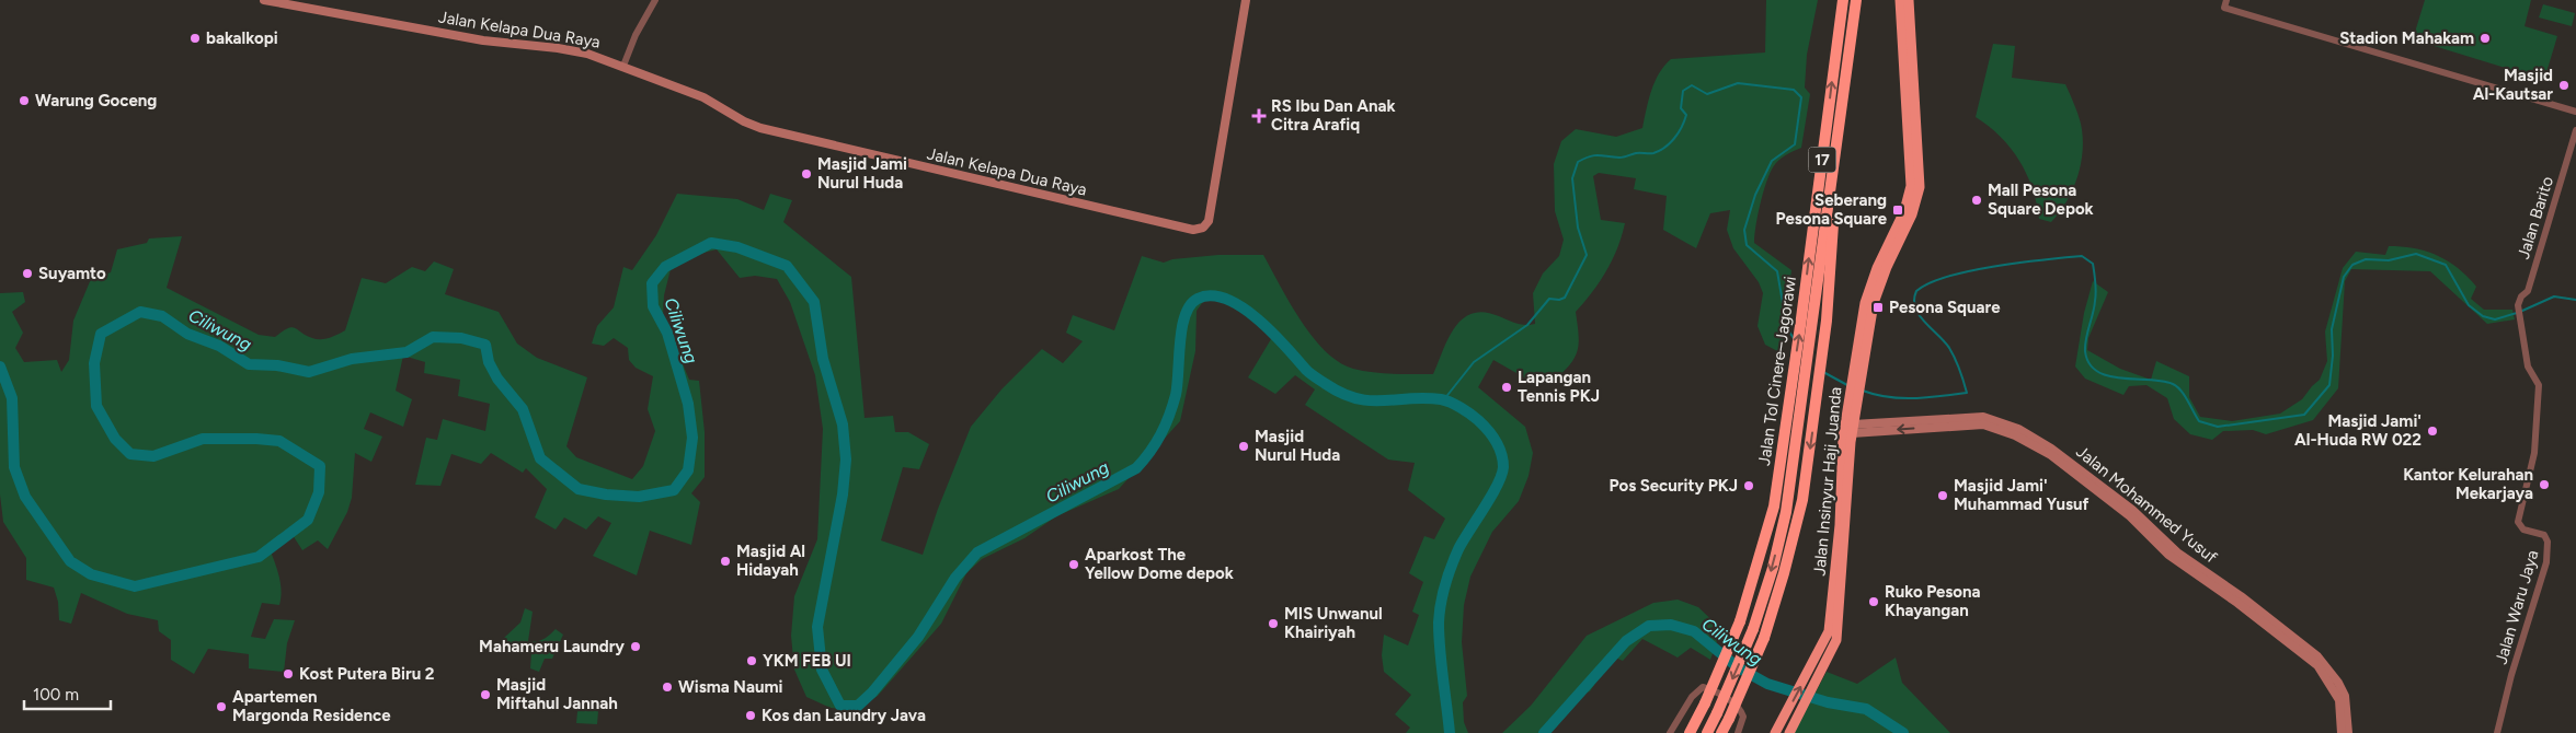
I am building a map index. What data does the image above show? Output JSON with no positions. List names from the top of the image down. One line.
{"streets":{"highway":["17","Jalan Tol Cinere–Jagorawi","Jalan Insinyur Haji Juanda"],"main road":["Jalan Kelapa Dua Raya","Jalan Mohammed Yusuf"],"street":["Jalan Barito","Jalan Waru Jaya"]},"crossings":[["Jalan Barito","Jalan Waru Jaya"],["Jalan Insinyur Haji Juanda","Jalan Mohammed Yusuf"]],"water":["Ciliwung"],"places":{"other":["bakalkopi","Stadion Mahakam","Masjid Al-Kautsar","Warung Goceng","Masjid Jami Nurul Huda","Mall Pesona Square Depok","Suyamto","Lapangan Tennis PKJ","Masjid Jami' Al-Huda RW 022","Masjid Nurul Huda","Kantor Kelurahan Mekarjaya","Pos Security PKJ","Masjid Jami' Muhammad Yusuf","Masjid Al Hidayah","Aparkost The Yellow Dome depok","Ruko Pesona Khayangan","MIS Unwanul Khairiyah","Mahameru Laundry","YKM FEB UI","Kost Putera Biru 2","Wisma Naumi","Masjid Miftahul Jannah","Apartemen Margonda Residence","Kos dan Laundry Java"],"health":["RS Ibu Dan Anak Citra Arafiq"],"transit":["Seberang Pesona Square","Pesona Square"]},"scale_bar":"100 m"}
